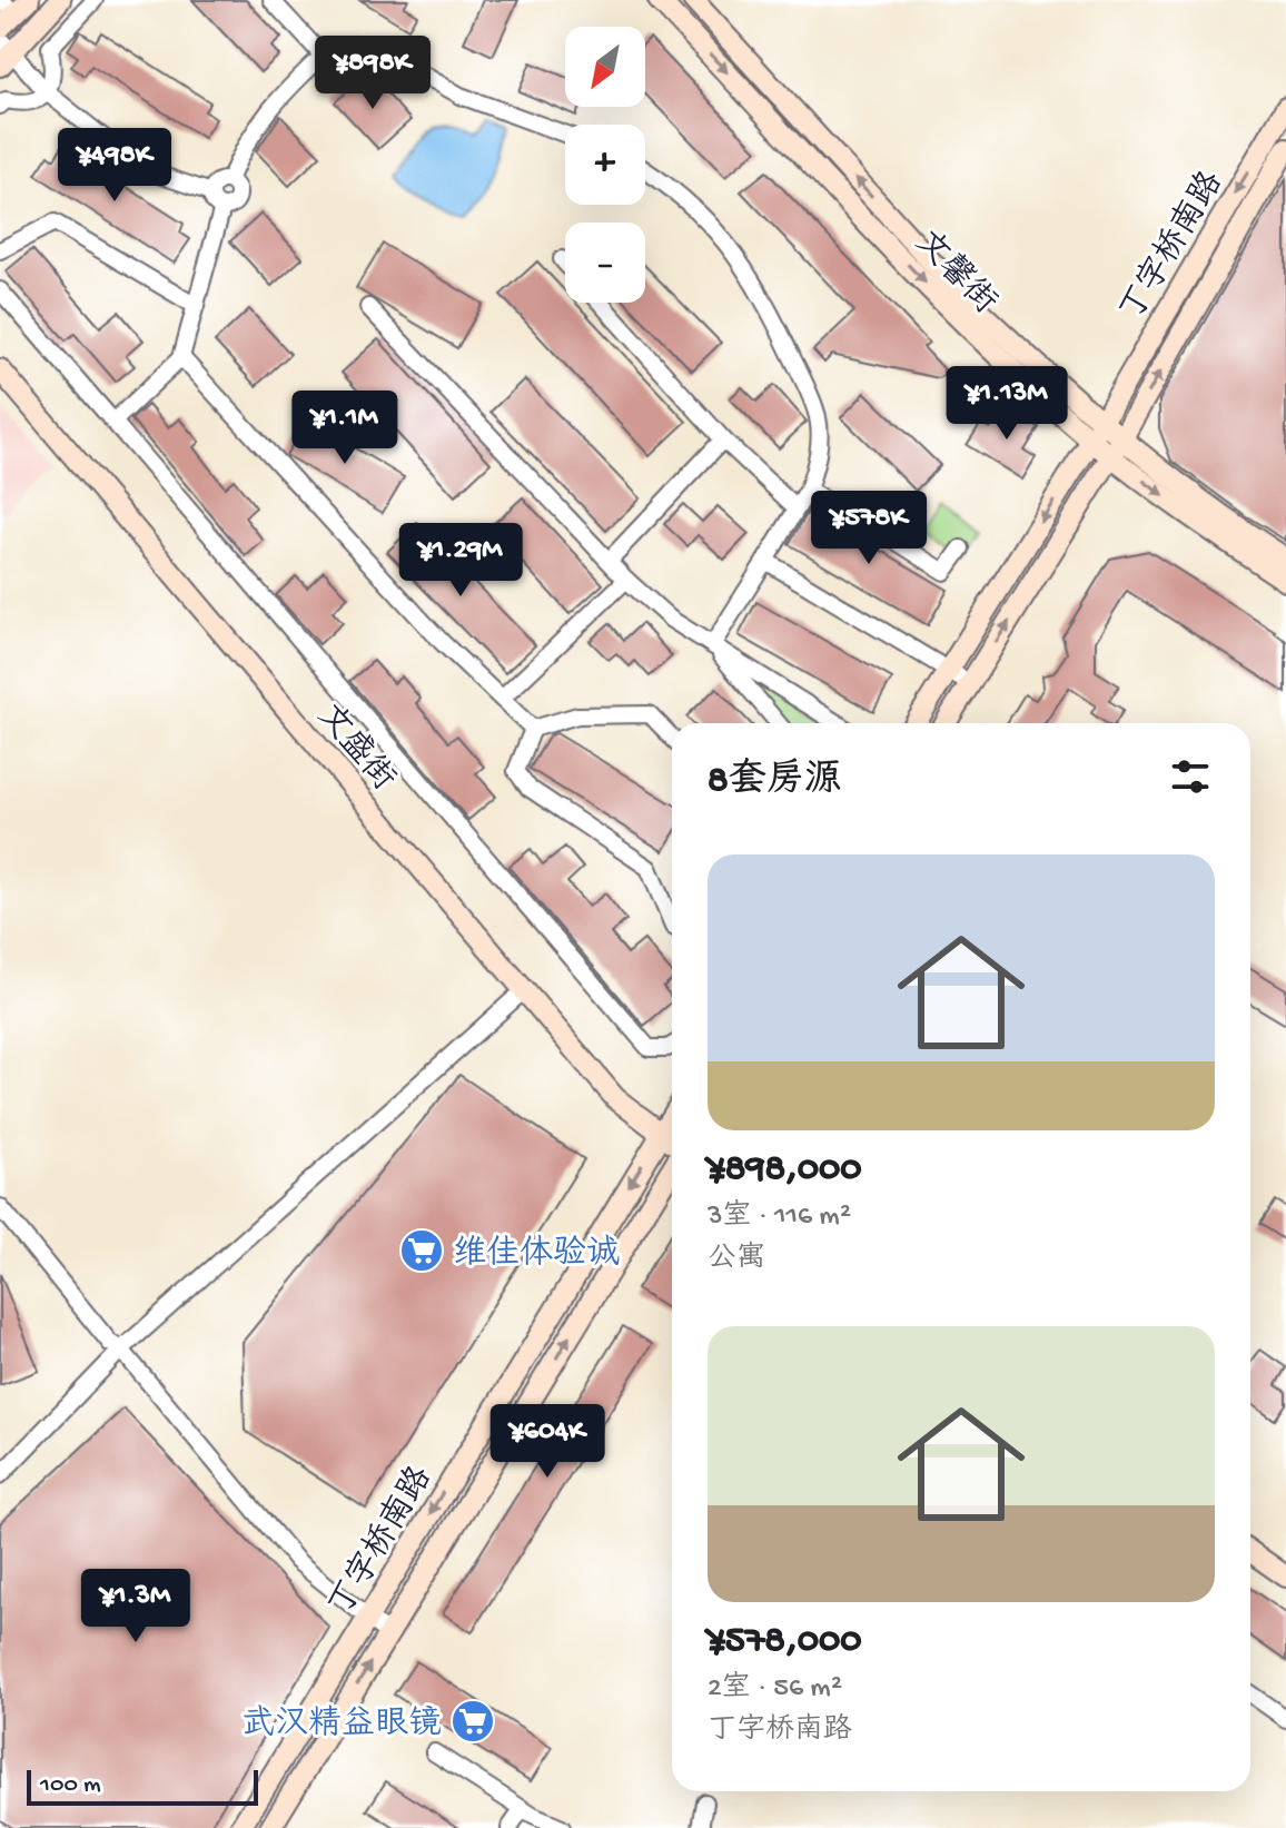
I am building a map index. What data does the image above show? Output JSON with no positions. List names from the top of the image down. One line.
{"streets":{"main road":["丁字桥南路","文馨街","文盛街"]},"crossings":[["丁字桥南路","文馨街"],["丁字桥南路","文盛街"]],"places":{"supermarket":["维佳体验诚","武汉精益眼镜"]},"scale_bar":"100 m","north":"bottom left","page":{"map_buttons":["+","−"],"price":["¥898K","¥498K","¥1.13M","¥1.1M","¥578K","¥1.29M","¥604K","¥1.3M"],"heading":"8套房源","list":[{"name":"¥898,000","note":"3室 · 116 m² · 公寓"},{"name":"¥578,000","note":"2室 · 56 m² · 丁字桥南路"}],"scale":"100 m"}}
